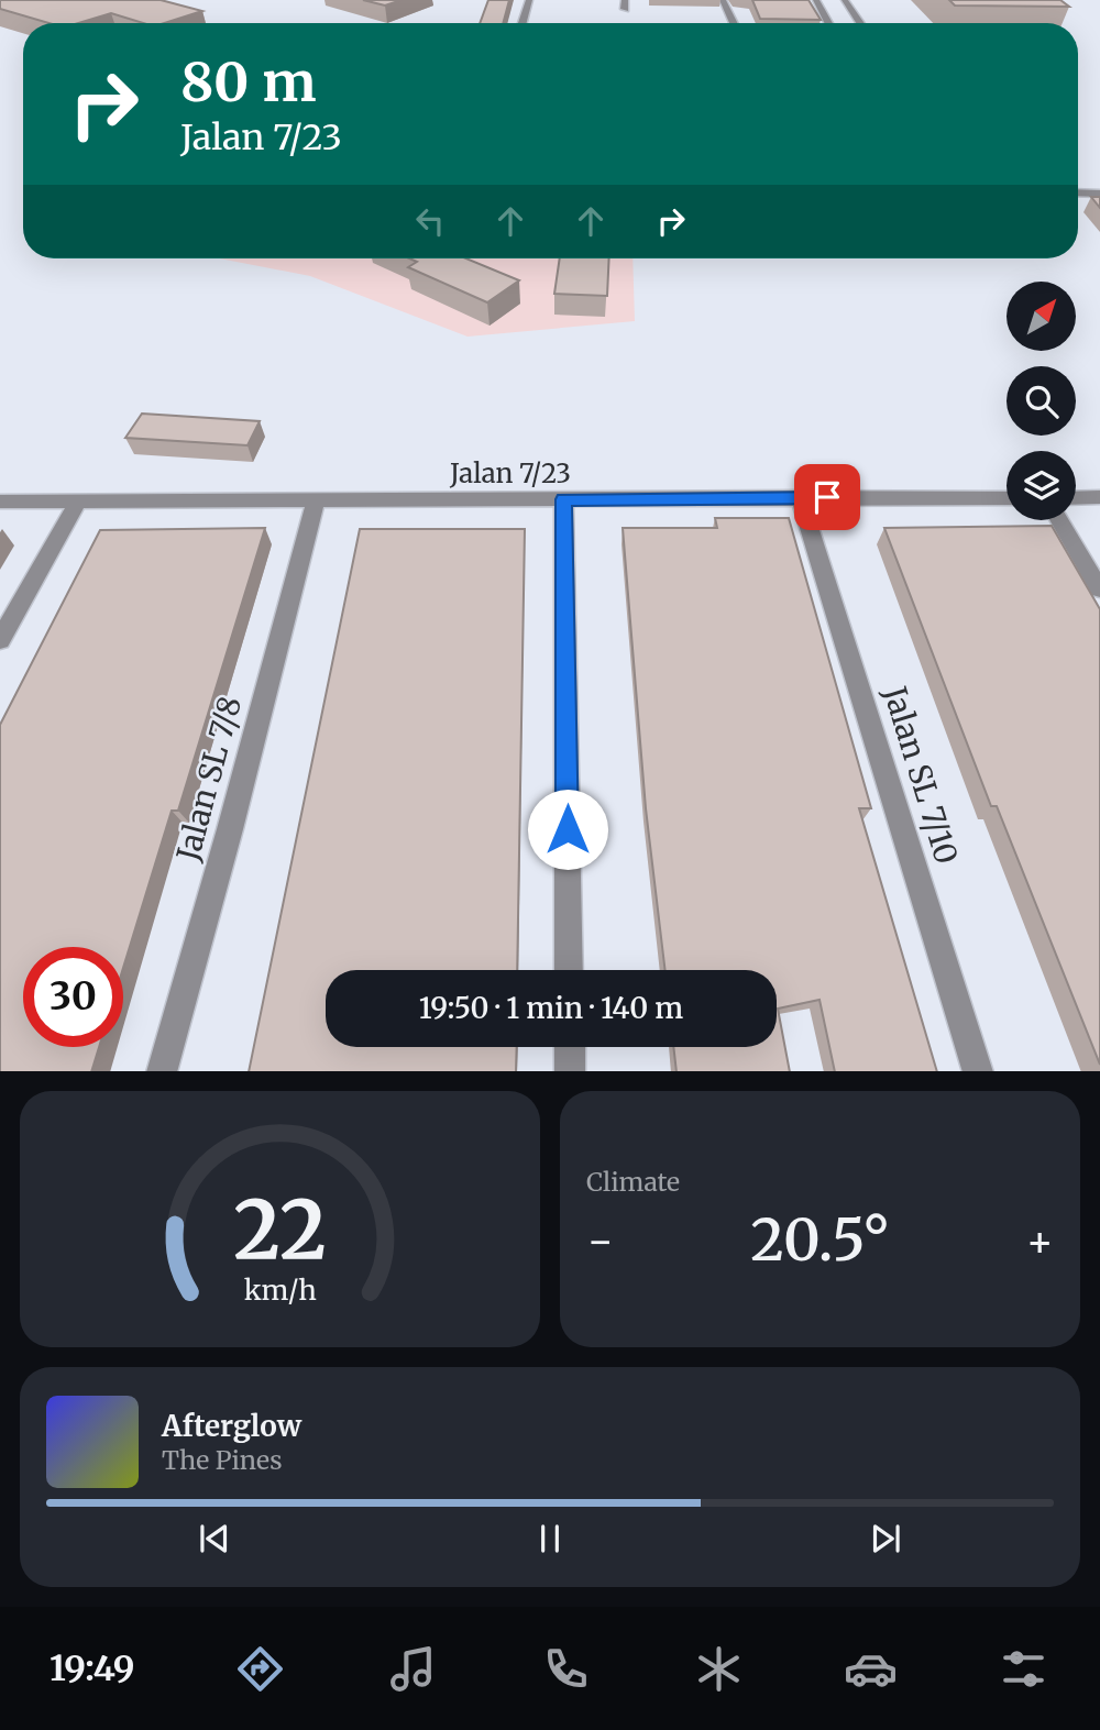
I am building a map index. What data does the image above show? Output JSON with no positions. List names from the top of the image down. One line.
{"streets":{"street":["Jalan 7/23","Jalan SL 7/10","Jalan SL 7/8"]},"crossings":[["Jalan 7/23","Jalan SL 7/10"],["Jalan 7/23","Jalan SL 7/8"]],"north":"top right","page":{"turn":["80 m","Jalan 7/23"],"limit":"30","trip":"19:50 · 1 min · 140 m","tile":"Climate","heat":["−","20.5°","+"],"song":["Afterglow","The Pines"],"tabs":"19:49","gauge":["22","km/h"]}}
